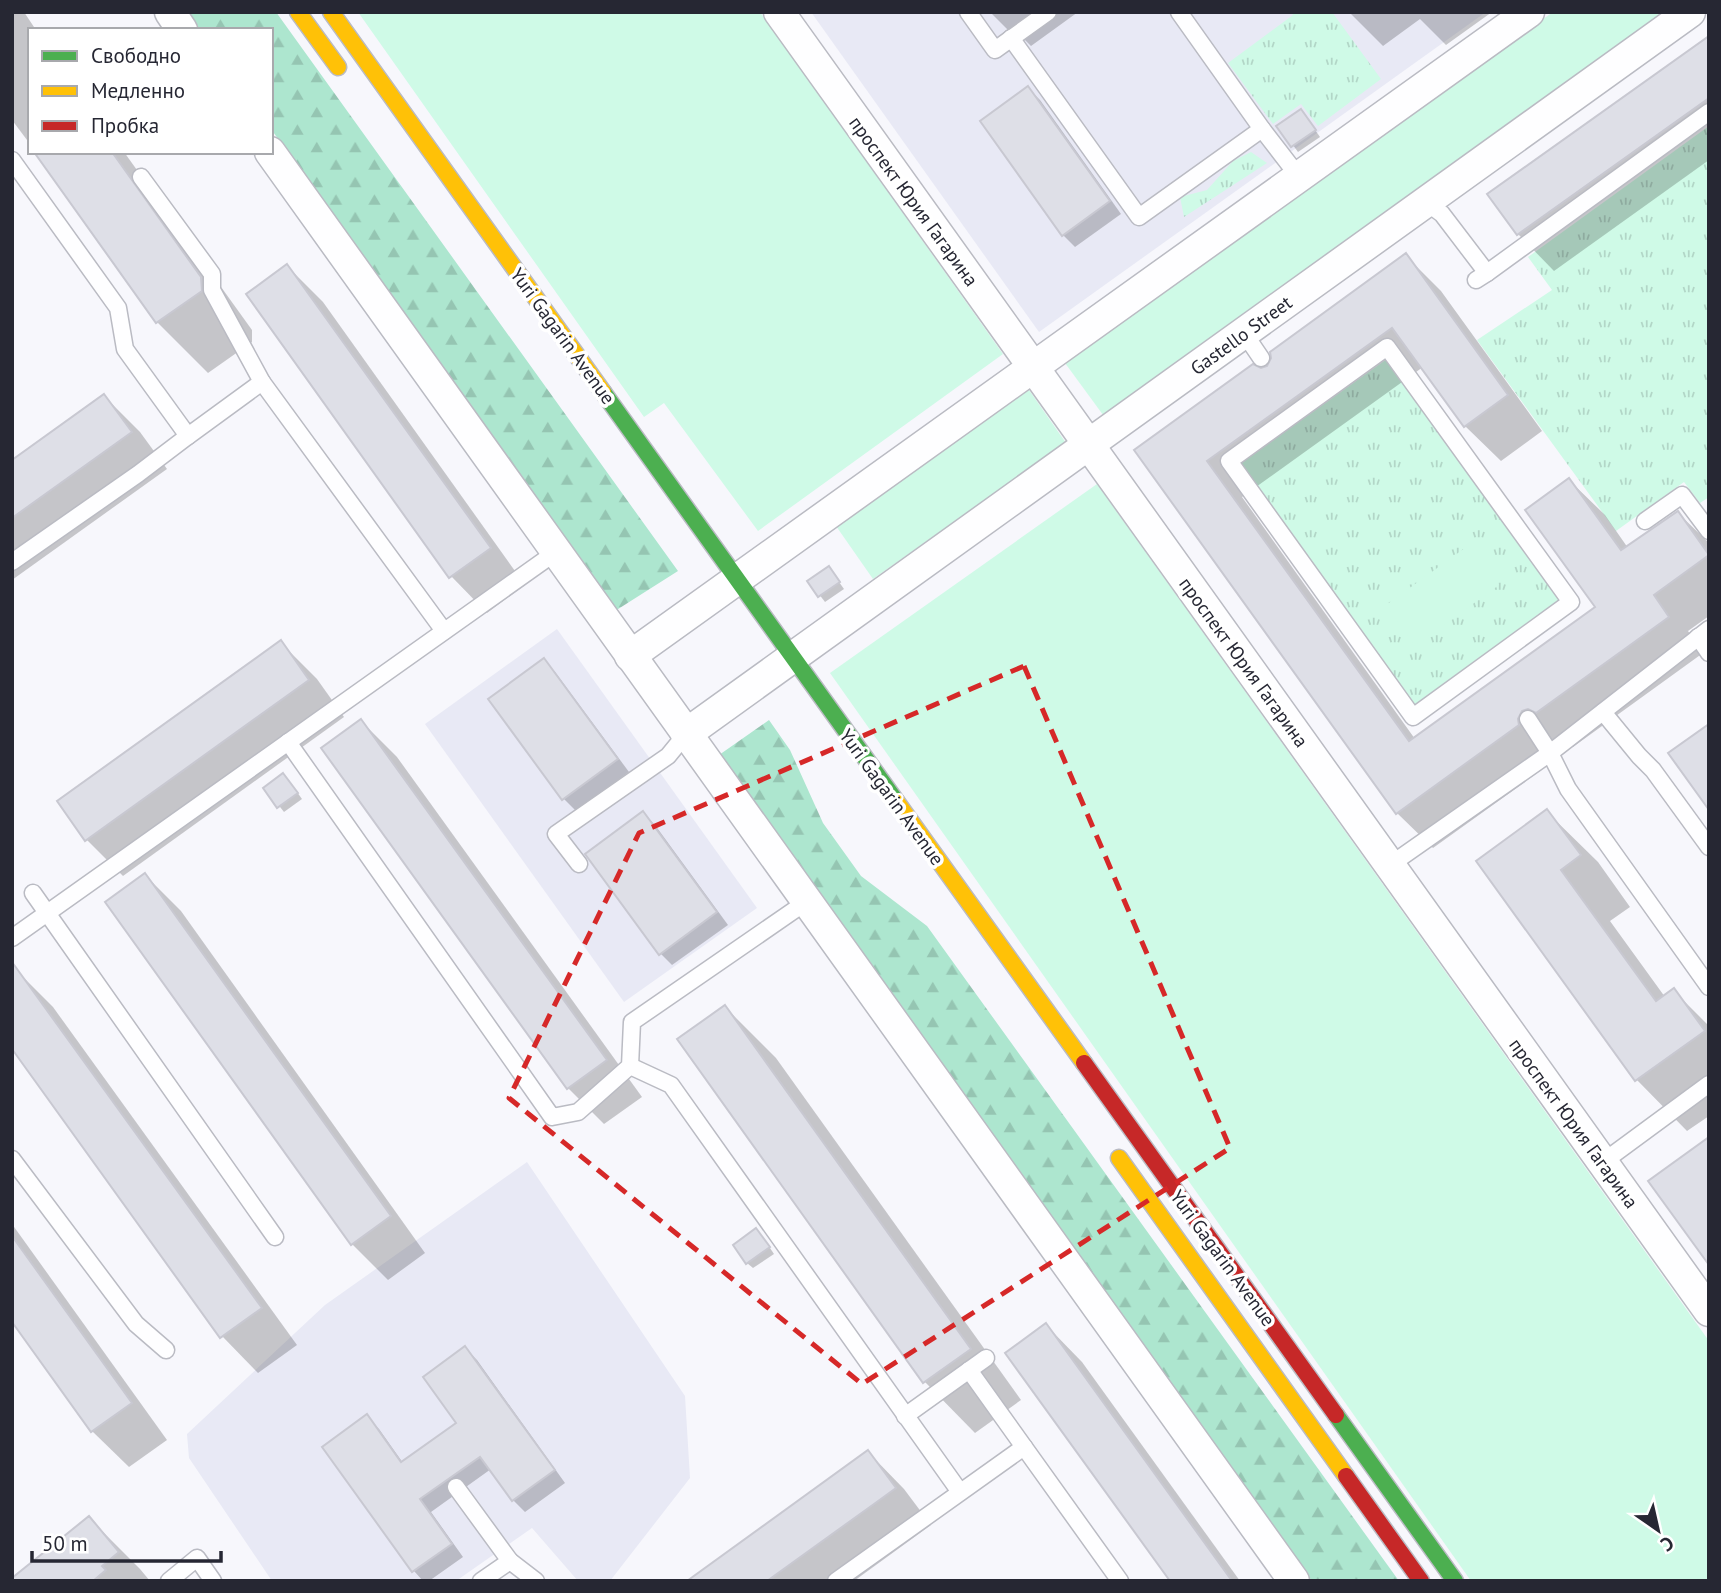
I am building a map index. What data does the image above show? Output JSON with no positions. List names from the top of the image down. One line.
{"streets":{"main road":["Yuri Gagarin Avenue"],"street":["проспект Юрия Гагарина","Gastello Street"]},"crossings":[["проспект Юрия Гагарина","Gastello Street"],["Gastello Street","Yuri Gagarin Avenue"]],"legend":["Свободно","Медленно","Пробка"],"scale_bar":"50 m","north":"bottom right"}
